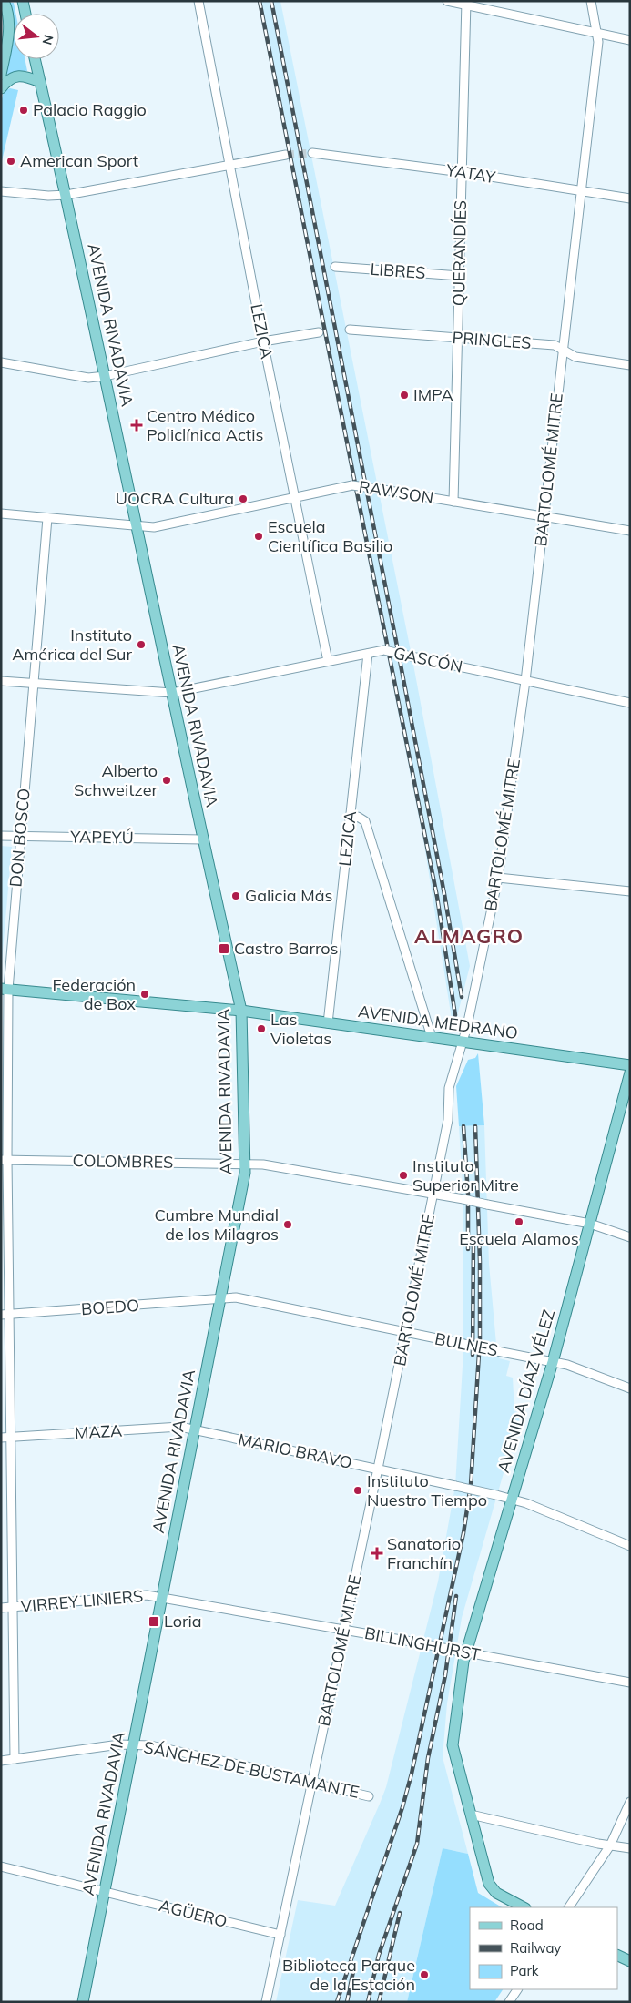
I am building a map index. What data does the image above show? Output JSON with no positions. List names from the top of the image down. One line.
{"streets":{"main road":["AVENIDA RIVADAVIA","AVENIDA MEDRANO","AVENIDA DÍAZ VÉLEZ"],"street":["YATAY","QUERANDÍES","LIBRES","LEZICA","PRINGLES","BARTOLOMÉ MITRE","RAWSON","GASCÓN","DON BOSCO","YAPEYÚ","COLOMBRES","BOEDO","BULNES","MAZA","MARIO BRAVO","VIRREY LINIERS","BILLINGHURST","SÁNCHEZ DE BUSTAMANTE","AGÜERO"]},"crossings":[["YATAY","QUERANDÍES"],["YATAY","BARTOLOMÉ MITRE"],["QUERANDÍES","LIBRES"],["QUERANDÍES","PRINGLES"],["QUERANDÍES","RAWSON"],["AVENIDA RIVADAVIA","RAWSON"],["AVENIDA RIVADAVIA","GASCÓN"],["AVENIDA RIVADAVIA","YAPEYÚ"],["AVENIDA RIVADAVIA","AVENIDA MEDRANO"],["AVENIDA RIVADAVIA","COLOMBRES"],["AVENIDA RIVADAVIA","BOEDO"],["AVENIDA RIVADAVIA","BULNES"],["AVENIDA RIVADAVIA","MAZA"],["AVENIDA RIVADAVIA","MARIO BRAVO"],["AVENIDA RIVADAVIA","VIRREY LINIERS"],["AVENIDA RIVADAVIA","BILLINGHURST"],["AVENIDA RIVADAVIA","SÁNCHEZ DE BUSTAMANTE"],["AVENIDA RIVADAVIA","AGÜERO"],["LEZICA","RAWSON"],["LEZICA","GASCÓN"],["LEZICA","AVENIDA MEDRANO"],["PRINGLES","BARTOLOMÉ MITRE"],["BARTOLOMÉ MITRE","RAWSON"],["BARTOLOMÉ MITRE","GASCÓN"],["BARTOLOMÉ MITRE","AVENIDA MEDRANO"],["BARTOLOMÉ MITRE","COLOMBRES"],["BARTOLOMÉ MITRE","BULNES"],["BARTOLOMÉ MITRE","MARIO BRAVO"],["BARTOLOMÉ MITRE","BILLINGHURST"],["BARTOLOMÉ MITRE","SÁNCHEZ DE BUSTAMANTE"],["BARTOLOMÉ MITRE","AGÜERO"],["RAWSON","DON BOSCO"],["GASCÓN","DON BOSCO"],["DON BOSCO","YAPEYÚ"],["DON BOSCO","AVENIDA MEDRANO"],["DON BOSCO","COLOMBRES"],["DON BOSCO","BOEDO"],["DON BOSCO","MAZA"],["DON BOSCO","VIRREY LINIERS"],["DON BOSCO","SÁNCHEZ DE BUSTAMANTE"],["COLOMBRES","AVENIDA DÍAZ VÉLEZ"],["BOEDO","BULNES"],["BULNES","AVENIDA DÍAZ VÉLEZ"],["AVENIDA DÍAZ VÉLEZ","MARIO BRAVO"],["AVENIDA DÍAZ VÉLEZ","BILLINGHURST"],["MAZA","MARIO BRAVO"],["VIRREY LINIERS","BILLINGHURST"]],"districts":["ALMAGRO"],"places":{"other":["Palacio Raggio","American Sport","IMPA","UOCRA Cultura","Escuela Científica Basilio","Instituto América del Sur","Alberto Schweitzer","Galicia Más","Federación de Box","Las Violetas","Instituto Superior Mitre","Escuela Alamos","Cumbre Mundial de los Milagros","Instituto Nuestro Tiempo","Biblioteca Parque de la Estación"],"health":["Centro Médico Policlínica Actis","Sanatorio Franchín"],"transit":["Castro Barros","Loria"]},"legend":["Road","Railway","Park"],"north":"right"}
